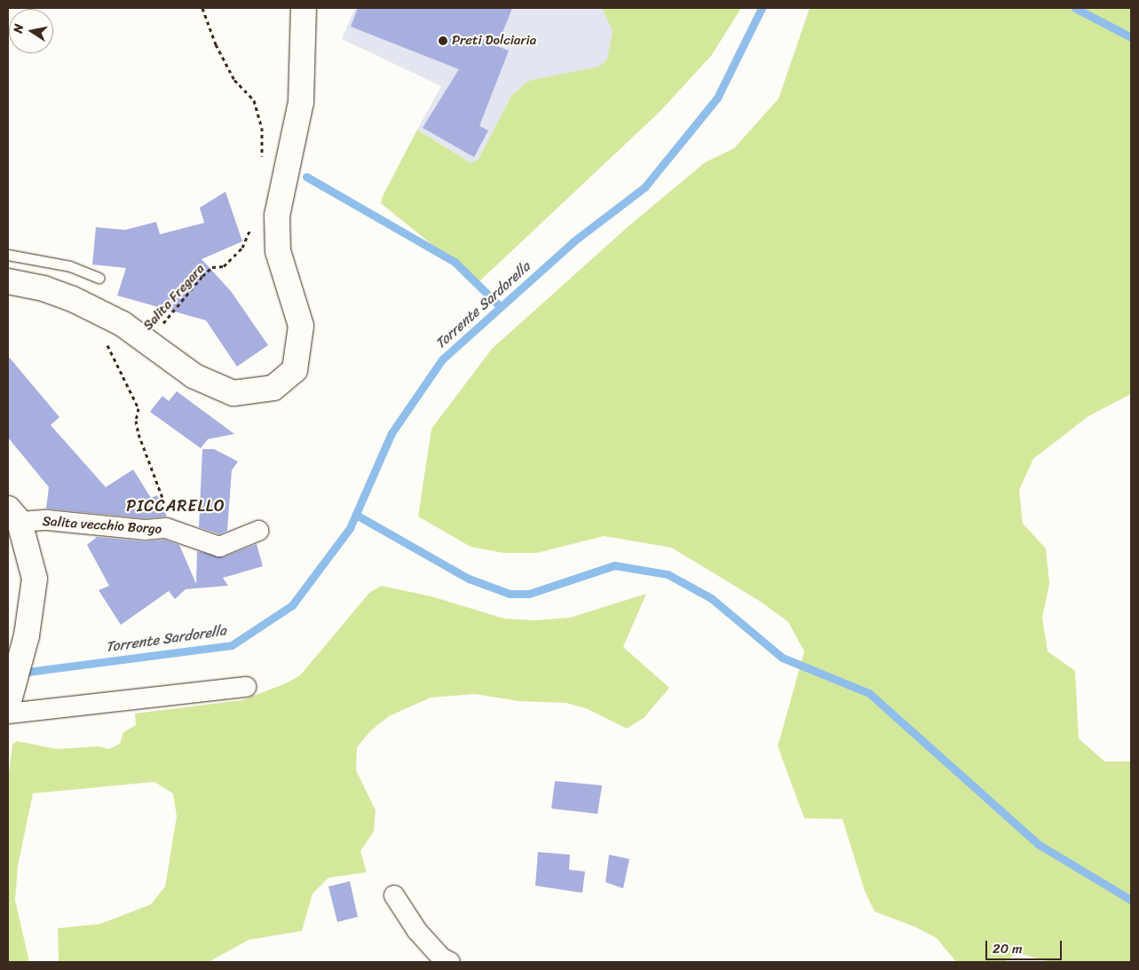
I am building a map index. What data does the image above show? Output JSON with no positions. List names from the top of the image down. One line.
{"streets":{"street":["Salita vecchio Borgo"],"path":["Salita Fregara"]},"districts":["PICCARELLO"],"water":["Torrente Sardorella"],"places":["Preti Dolciaria"],"scale_bar":"20 m","north":"left"}
